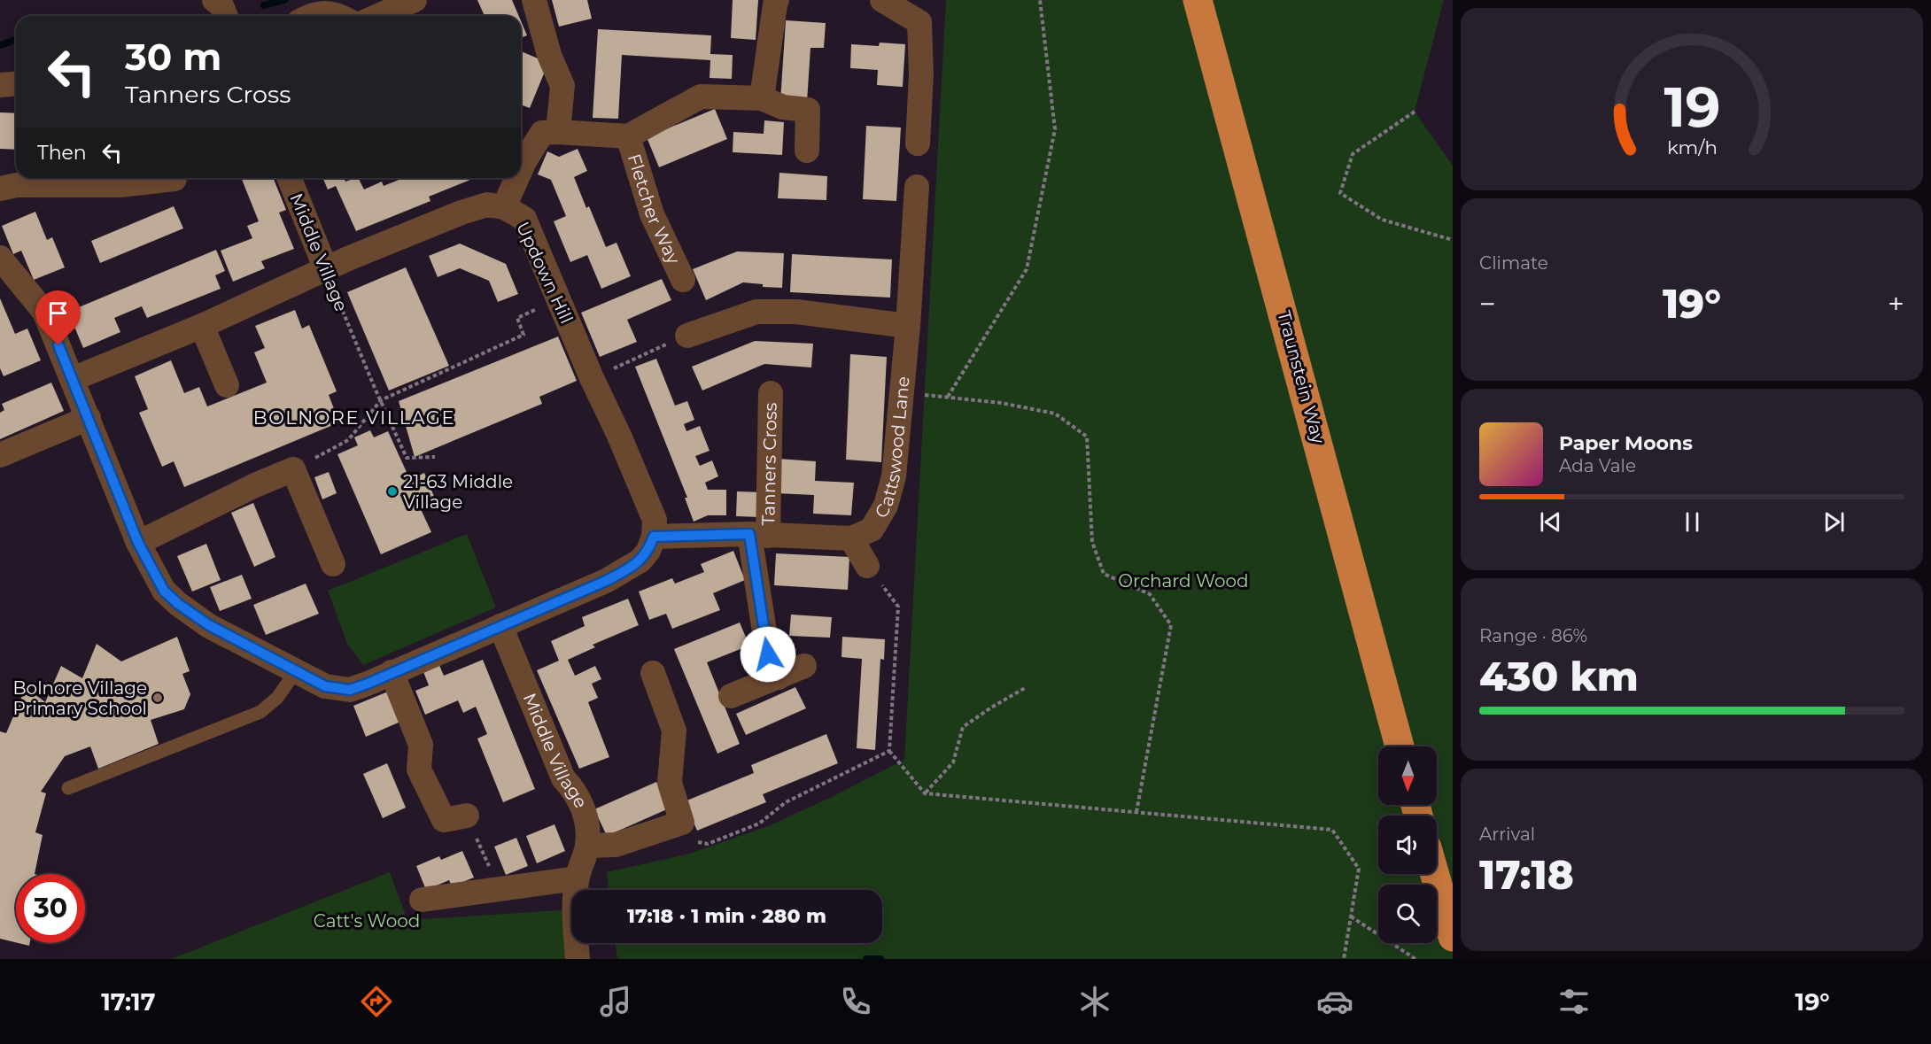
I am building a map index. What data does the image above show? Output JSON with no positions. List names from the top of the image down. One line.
{"streets":{"highway":["Traunstein Way"],"street":["Fletcher Way","Middle Village","Updown Hill","Cattswood Lane","Tanners Cross"]},"crossings":[["Middle Village","Updown Hill"],["Updown Hill","Tanners Cross"],["Cattswood Lane","Tanners Cross"]],"districts":["BOLNORE VILLAGE"],"parks":["Orchard Wood","Catt's Wood"],"places":["21-63 Middle Village","Bolnore Village Primary School"],"north":"bottom","page":{"turn":["30 m","Tanners Cross"],"then":"Then","tile":["Climate",["Range · 86%","430 km"],["Arrival","17:18"]],"heat":["−","19°","+"],"song":["Paper Moons","Ada Vale"],"limit":"30","trip":"17:18 · 1 min · 280 m","tabs":["17:17","19°"],"gauge":["19","km/h"]}}
